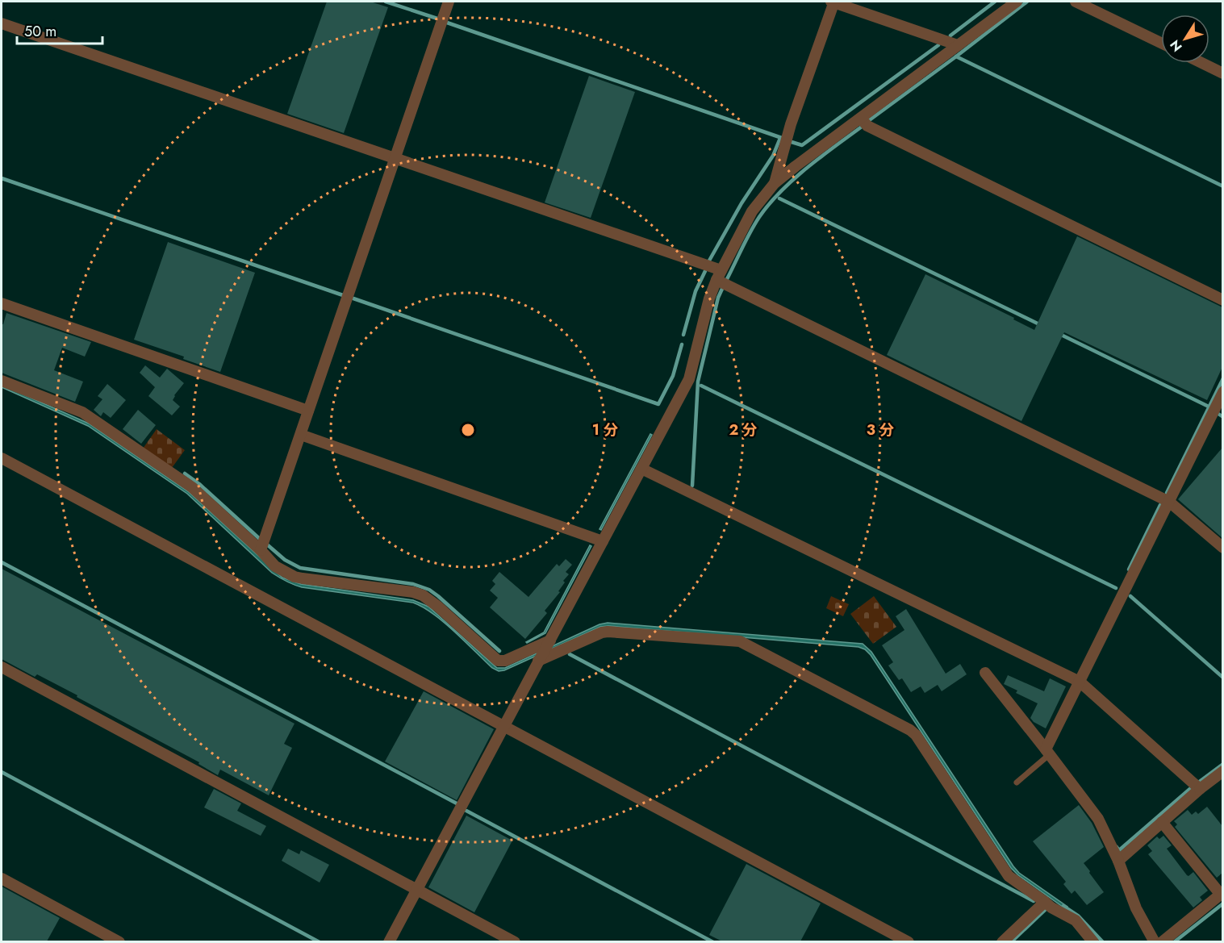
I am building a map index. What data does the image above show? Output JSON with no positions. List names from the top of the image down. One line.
{"scale_bar":"50 m","north":"bottom left","rings":["1 分","2 分","3 分"]}
